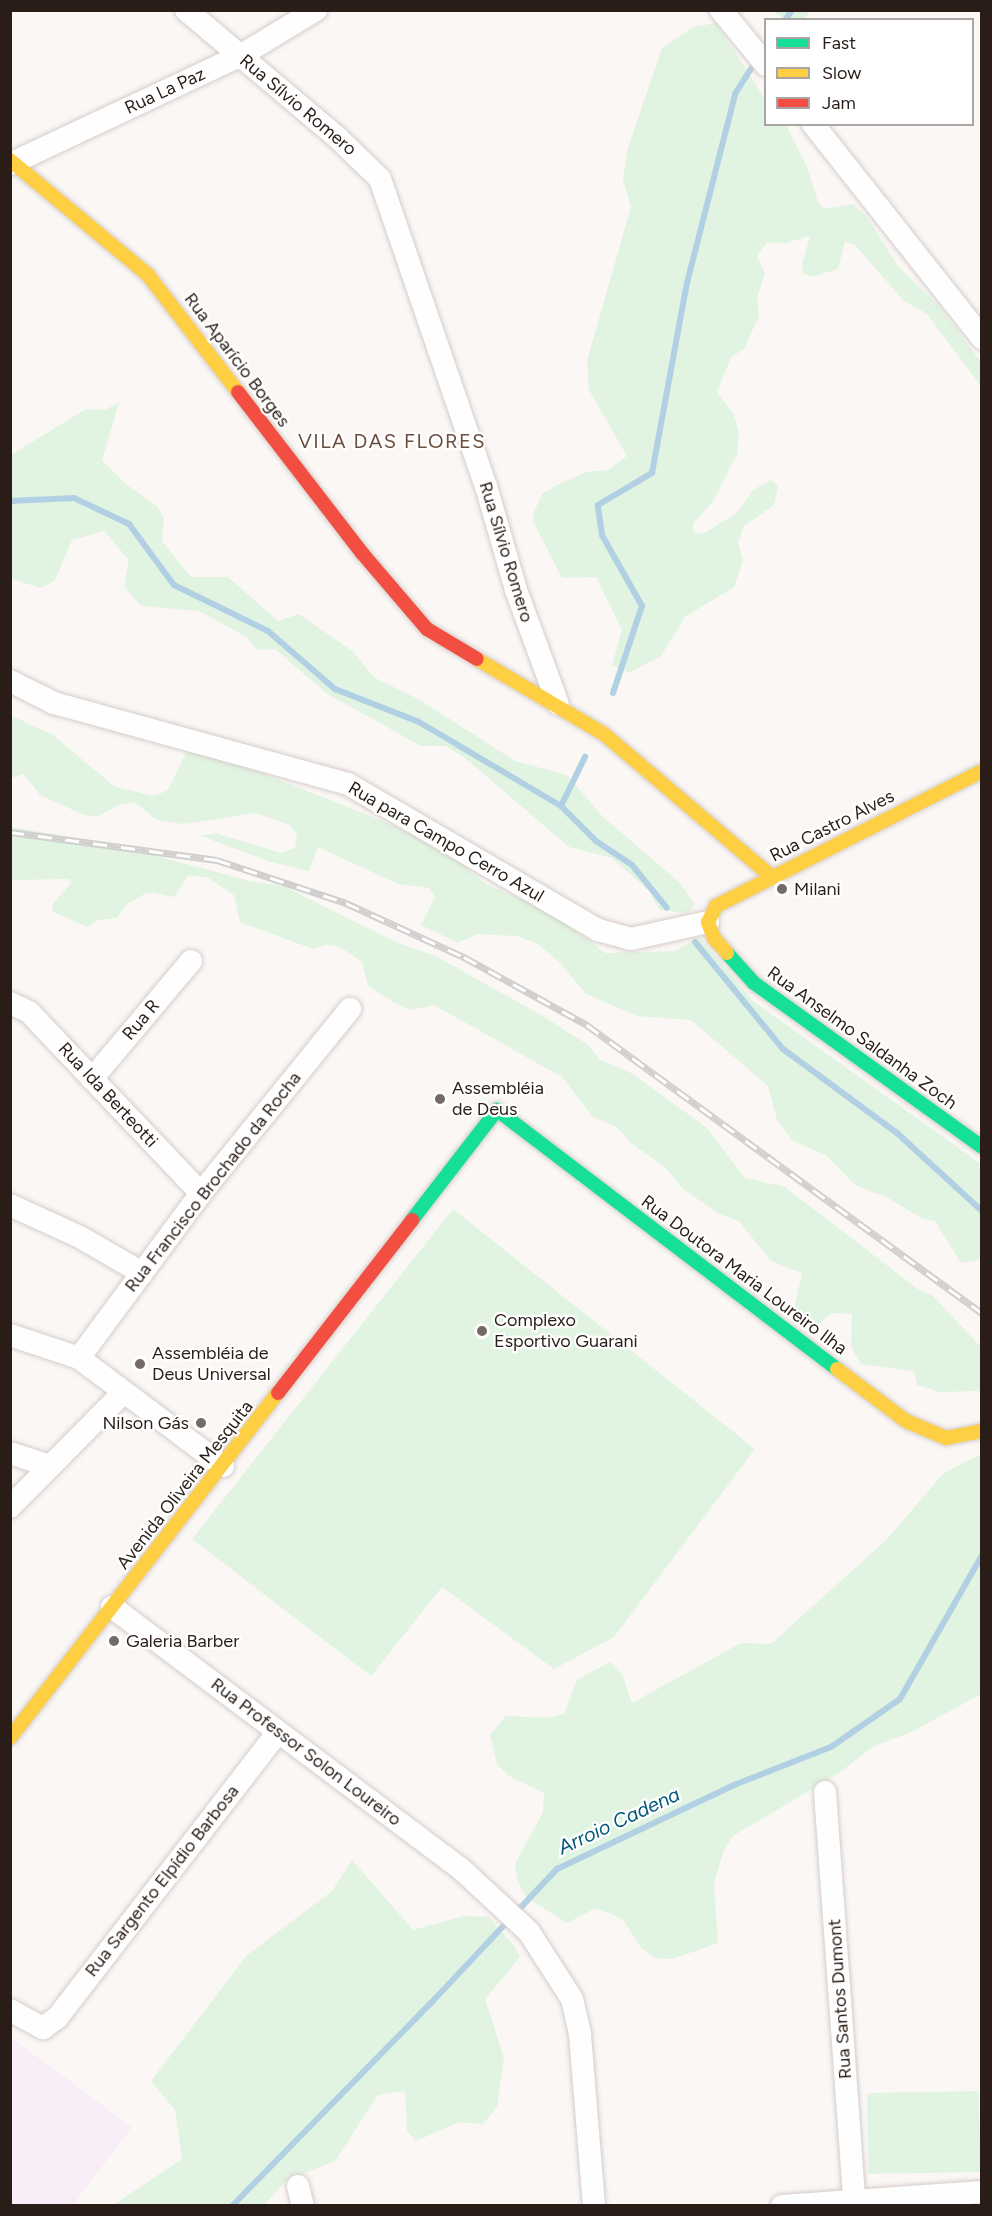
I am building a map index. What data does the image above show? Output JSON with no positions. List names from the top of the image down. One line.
{"streets":{"street":["Rua La Paz","Rua Sílvio Romero","Rua Aparício Borges","Rua Castro Alves","Rua para Campo Cerro Azul","Rua R","Rua Anselmo Saldanha Zoch","Rua Ida Berteotti","Rua Francisco Brochado da Rocha","Rua Doutora Maria Loureiro Ilha","Avenida Oliveira Mesquita","Rua Professor Solon Loureiro","Rua Sargento Elpídio Barbosa","Rua Santos Dumont"]},"crossings":[["Rua La Paz","Rua Sílvio Romero"],["Rua La Paz","Rua Aparício Borges"],["Rua Sílvio Romero","Rua Aparício Borges"],["Rua Castro Alves","Rua para Campo Cerro Azul"],["Rua Castro Alves","Rua Anselmo Saldanha Zoch"],["Rua para Campo Cerro Azul","Rua Anselmo Saldanha Zoch"],["Rua R","Rua Ida Berteotti"],["Rua Ida Berteotti","Rua Francisco Brochado da Rocha"],["Rua Doutora Maria Loureiro Ilha","Avenida Oliveira Mesquita"],["Avenida Oliveira Mesquita","Rua Professor Solon Loureiro"],["Rua Professor Solon Loureiro","Rua Sargento Elpídio Barbosa"]],"districts":["VILA DAS FLORES"],"water":["Arroio Cadena"],"places":["Milani","Assembléia de Deus","Complexo Esportivo Guarani","Assembléia de Deus Universal","Nilson Gás","Galeria Barber"],"legend":["Fast","Slow","Jam"]}
